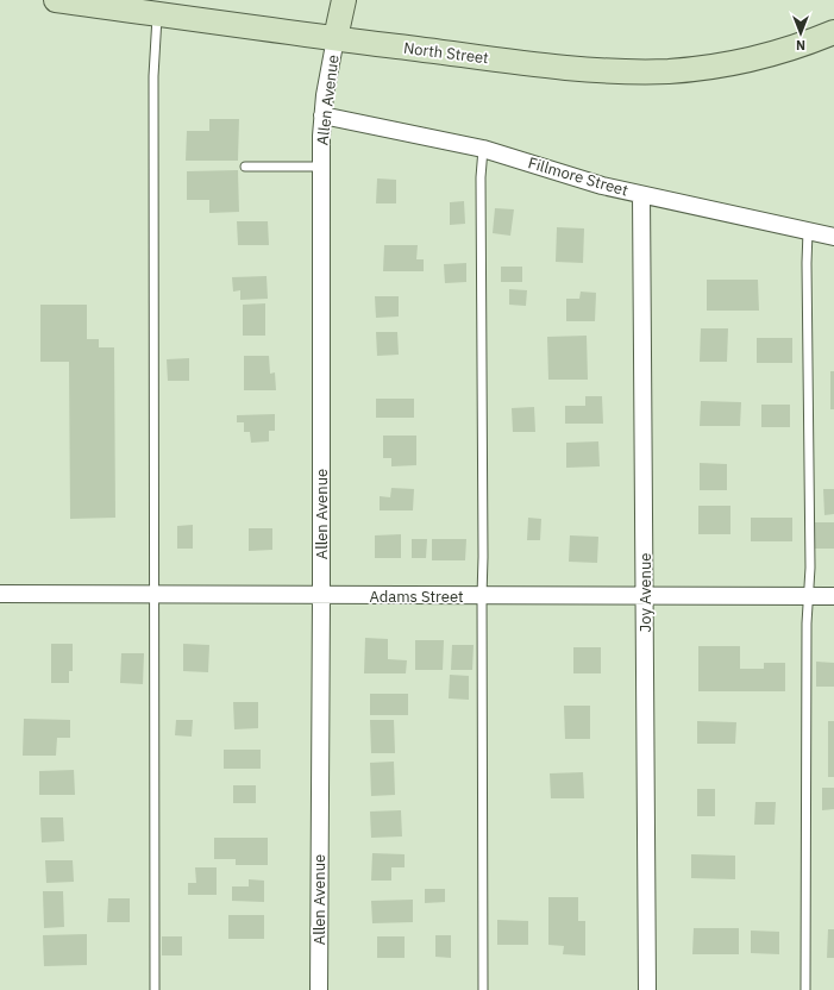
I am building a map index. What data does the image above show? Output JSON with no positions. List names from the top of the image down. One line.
{"streets":{"main road":["North Street"],"street":["Allen Avenue","Fillmore Street","Joy Avenue","Adams Street"]},"crossings":[["North Street","Allen Avenue"],["Allen Avenue","Fillmore Street"],["Allen Avenue","Adams Street"],["Fillmore Street","Joy Avenue"],["Joy Avenue","Adams Street"]],"north":"bottom"}
